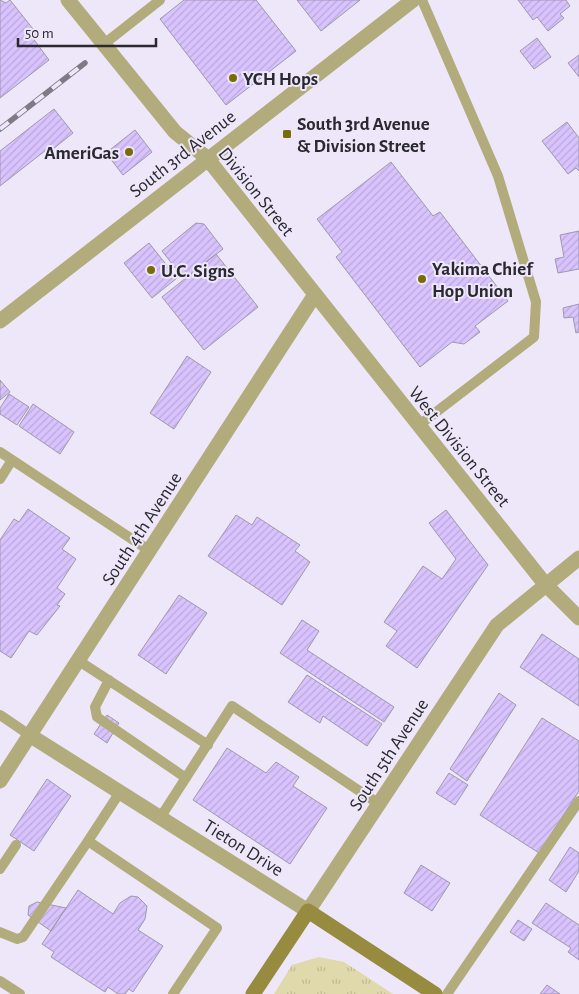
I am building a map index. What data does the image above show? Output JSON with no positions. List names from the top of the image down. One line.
{"streets":{"main road":["South 5th Avenue","Tieton Drive"],"street":["South 3rd Avenue","Division Street","West Division Street","South 4th Avenue"]},"crossings":[["South 3rd Avenue","Division Street"],["Division Street","West Division Street"],["Division Street","South 4th Avenue"],["West Division Street","South 4th Avenue"],["West Division Street","South 5th Avenue"],["South 4th Avenue","Tieton Drive"],["South 5th Avenue","Tieton Drive"]],"places":{"other":["YCH Hops","AmeriGas","U.C. Signs","Yakima Chief Hop Union"],"transit":["South 3rd Avenue & Division Street"]},"scale_bar":"50 m"}
